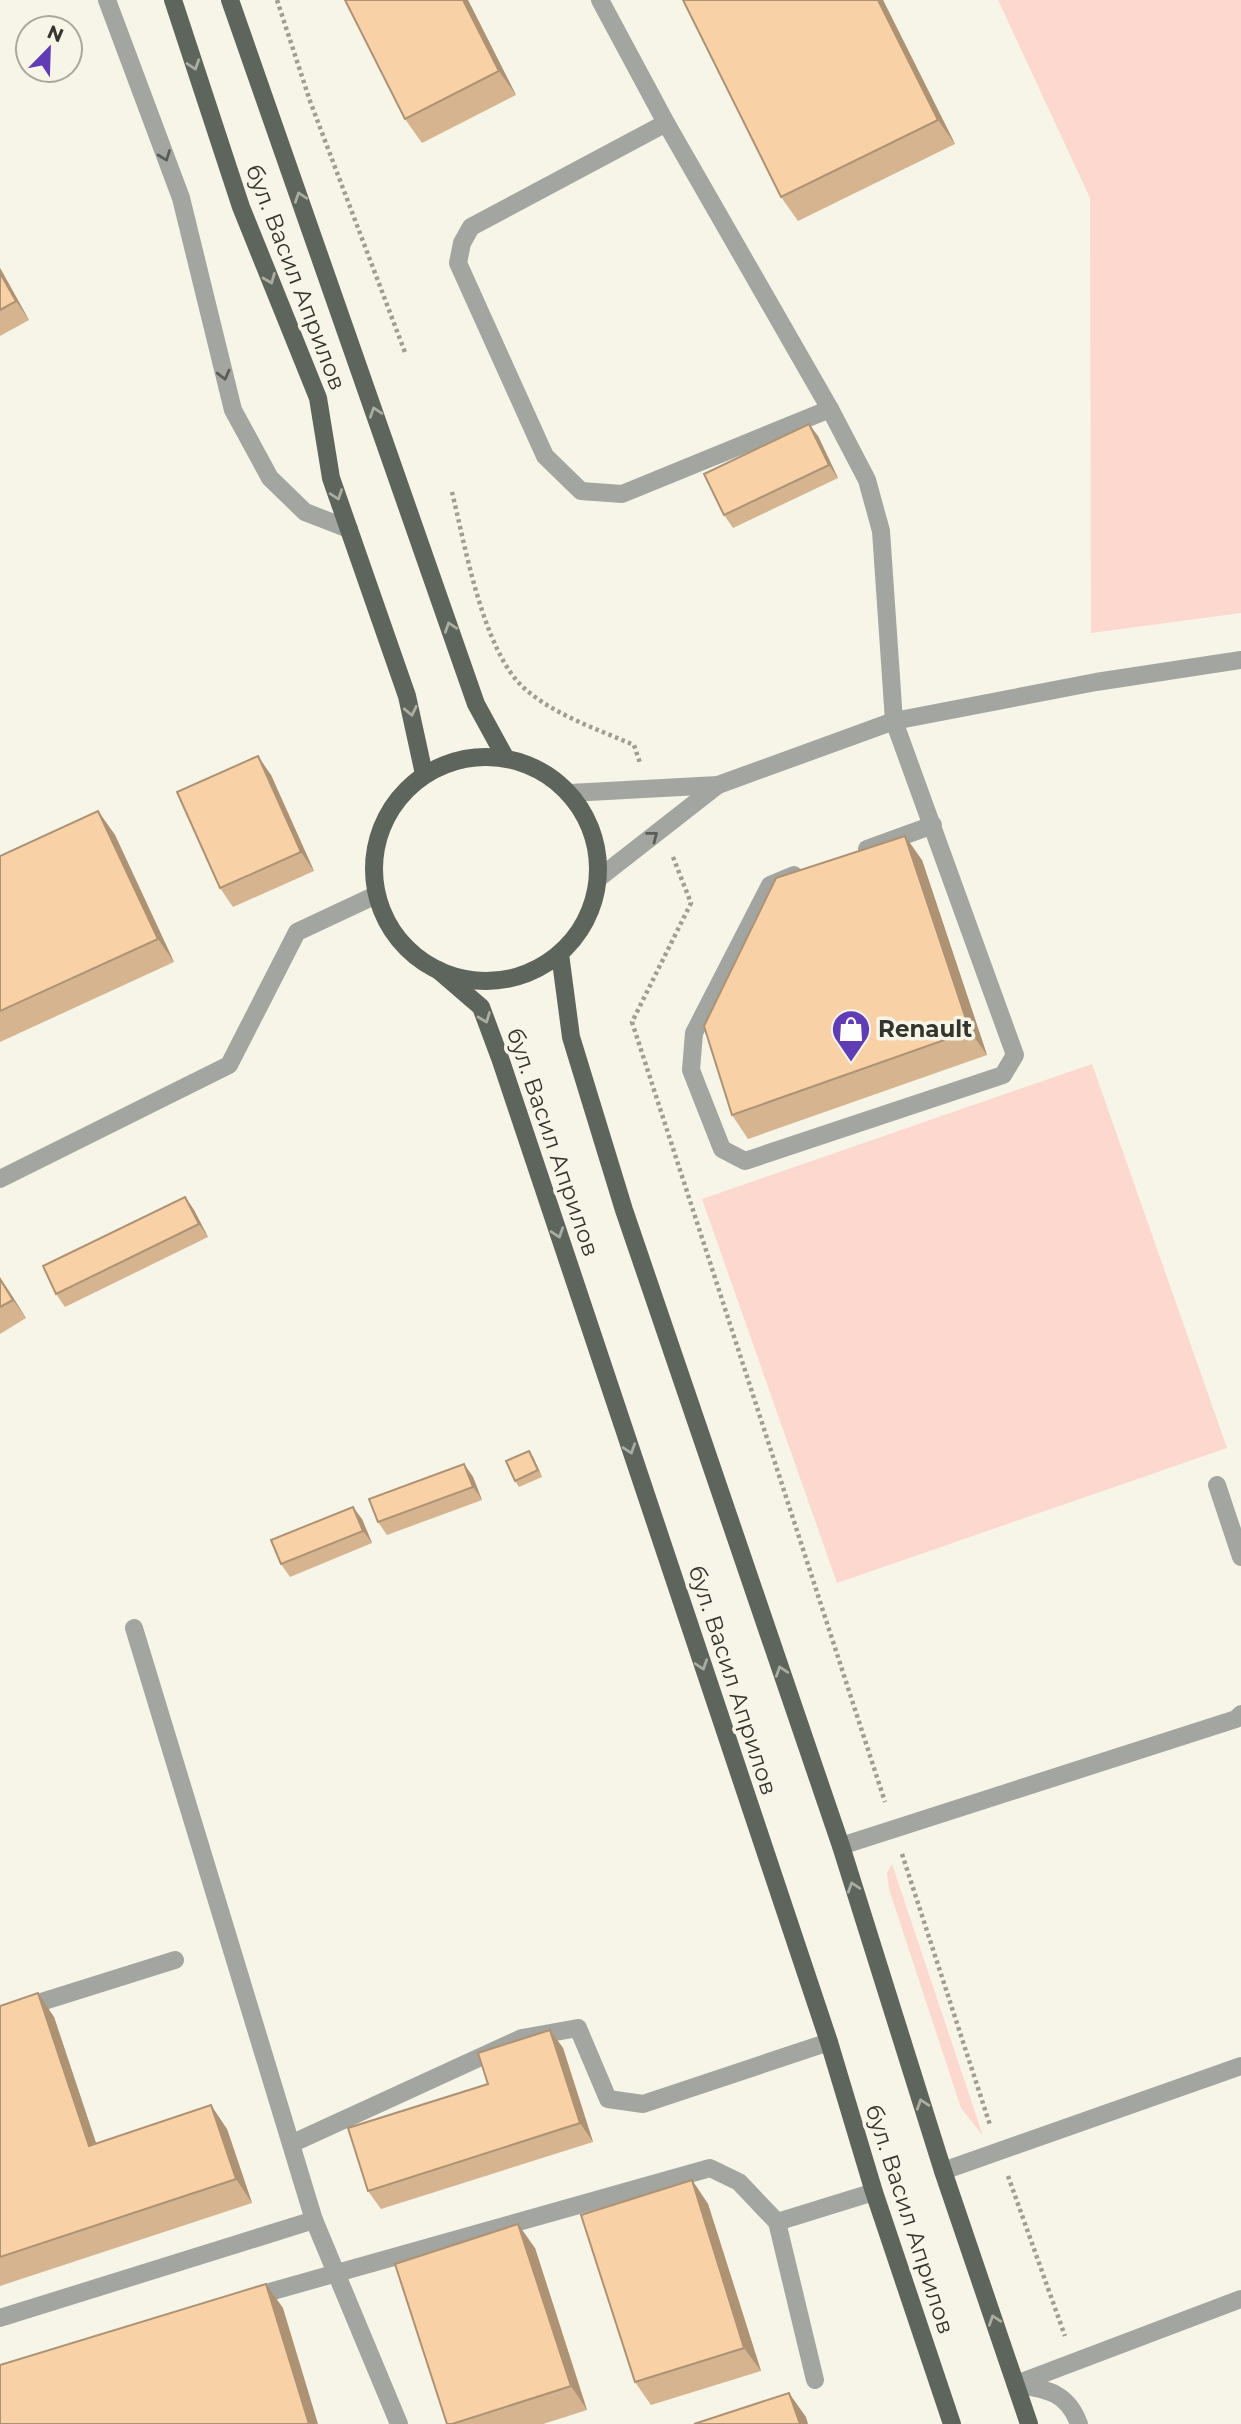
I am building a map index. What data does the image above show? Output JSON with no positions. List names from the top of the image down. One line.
{"streets":{"main road":["бул. Васил Априлов"]},"places":{"shop":["Renault"]},"north":"top right"}
